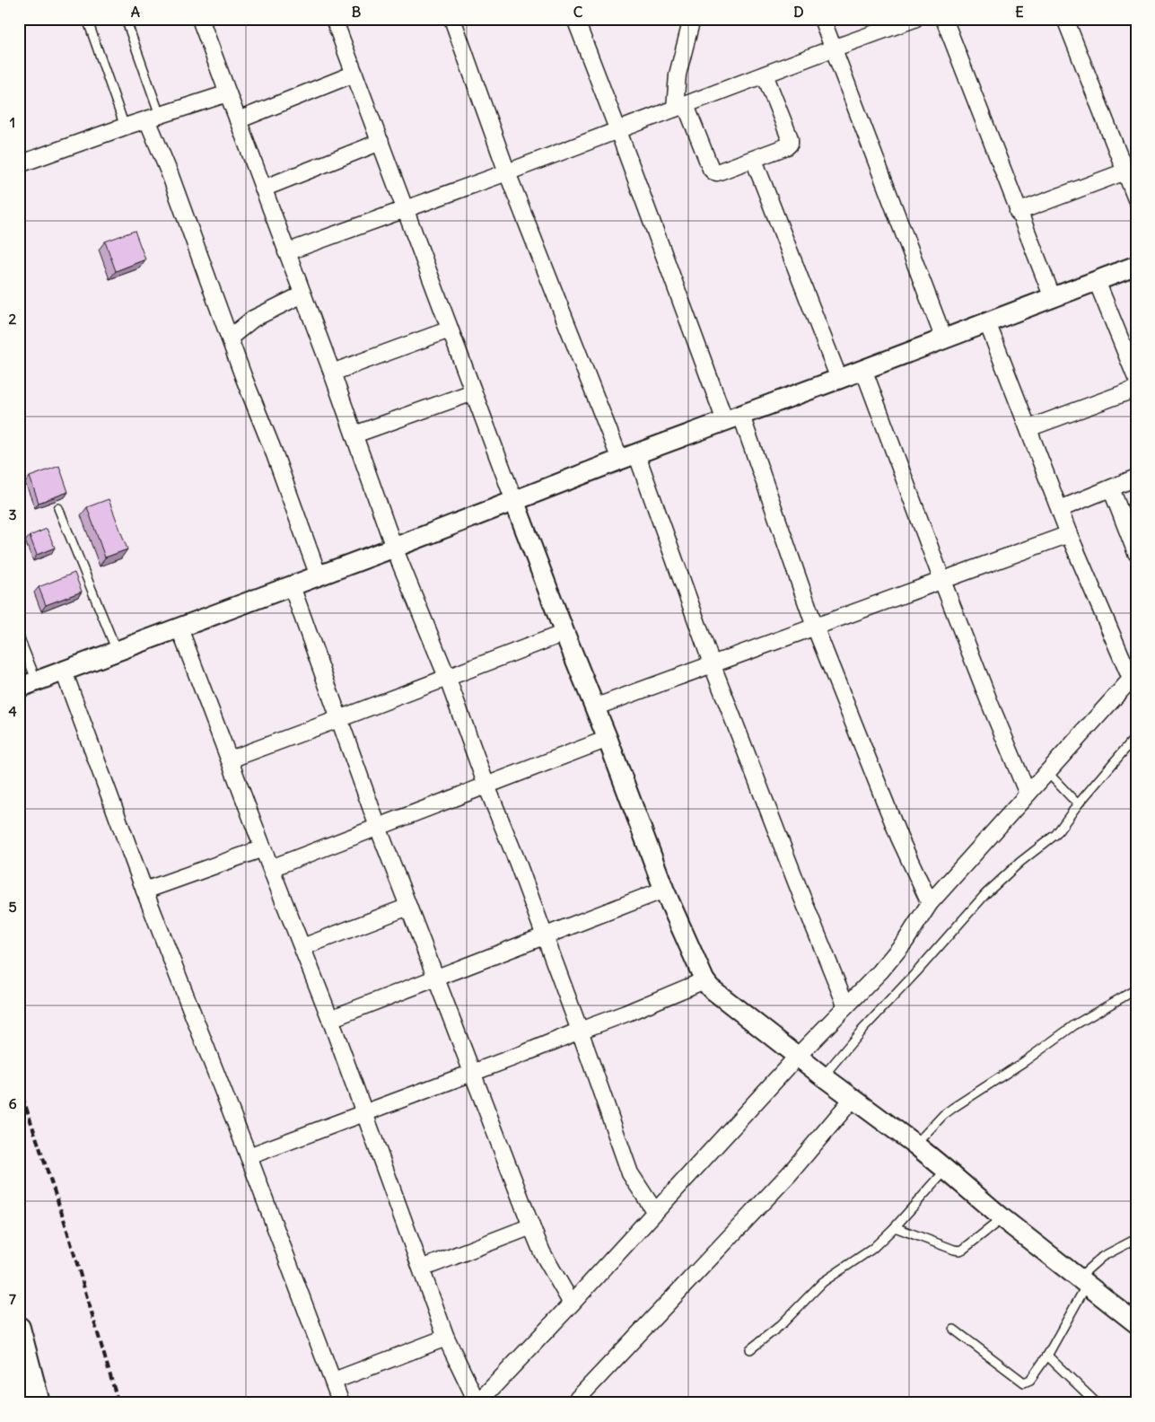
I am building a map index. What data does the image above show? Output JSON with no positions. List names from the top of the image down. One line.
{"grid":{"columns":["A","B","C","D","E"],"rows":["1","2","3","4","5","6","7"]}}
